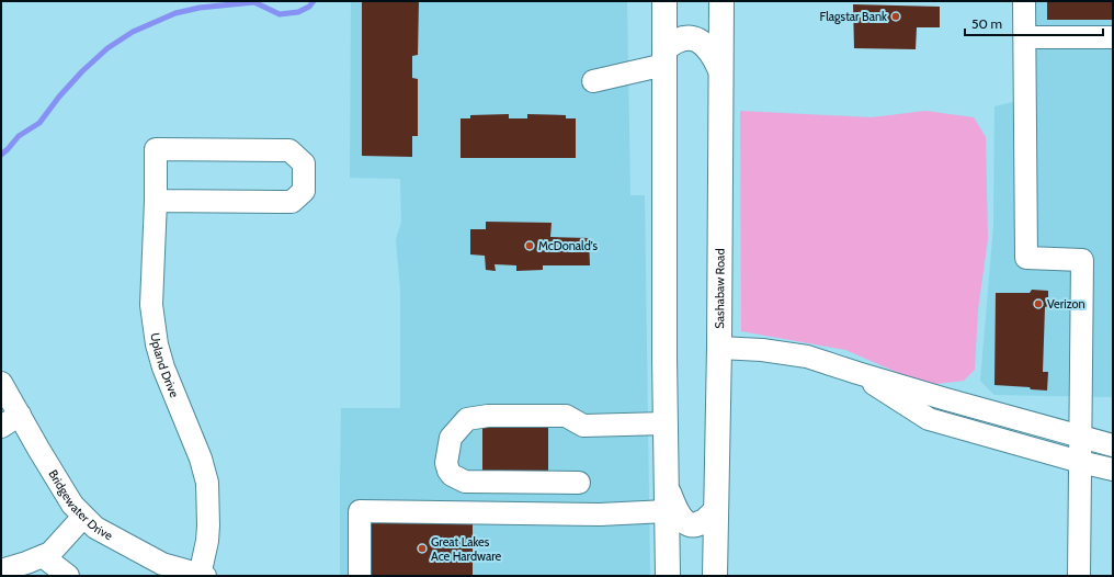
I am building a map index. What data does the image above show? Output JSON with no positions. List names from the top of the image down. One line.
{"streets":{"main road":["Sashabaw Road"],"street":["Upland Drive","Bridgewater Drive"]},"crossings":[["Upland Drive","Bridgewater Drive"]],"places":["Flagstar Bank","McDonald's","Verizon","Great Lakes Ace Hardware"],"scale_bar":"50 m"}
